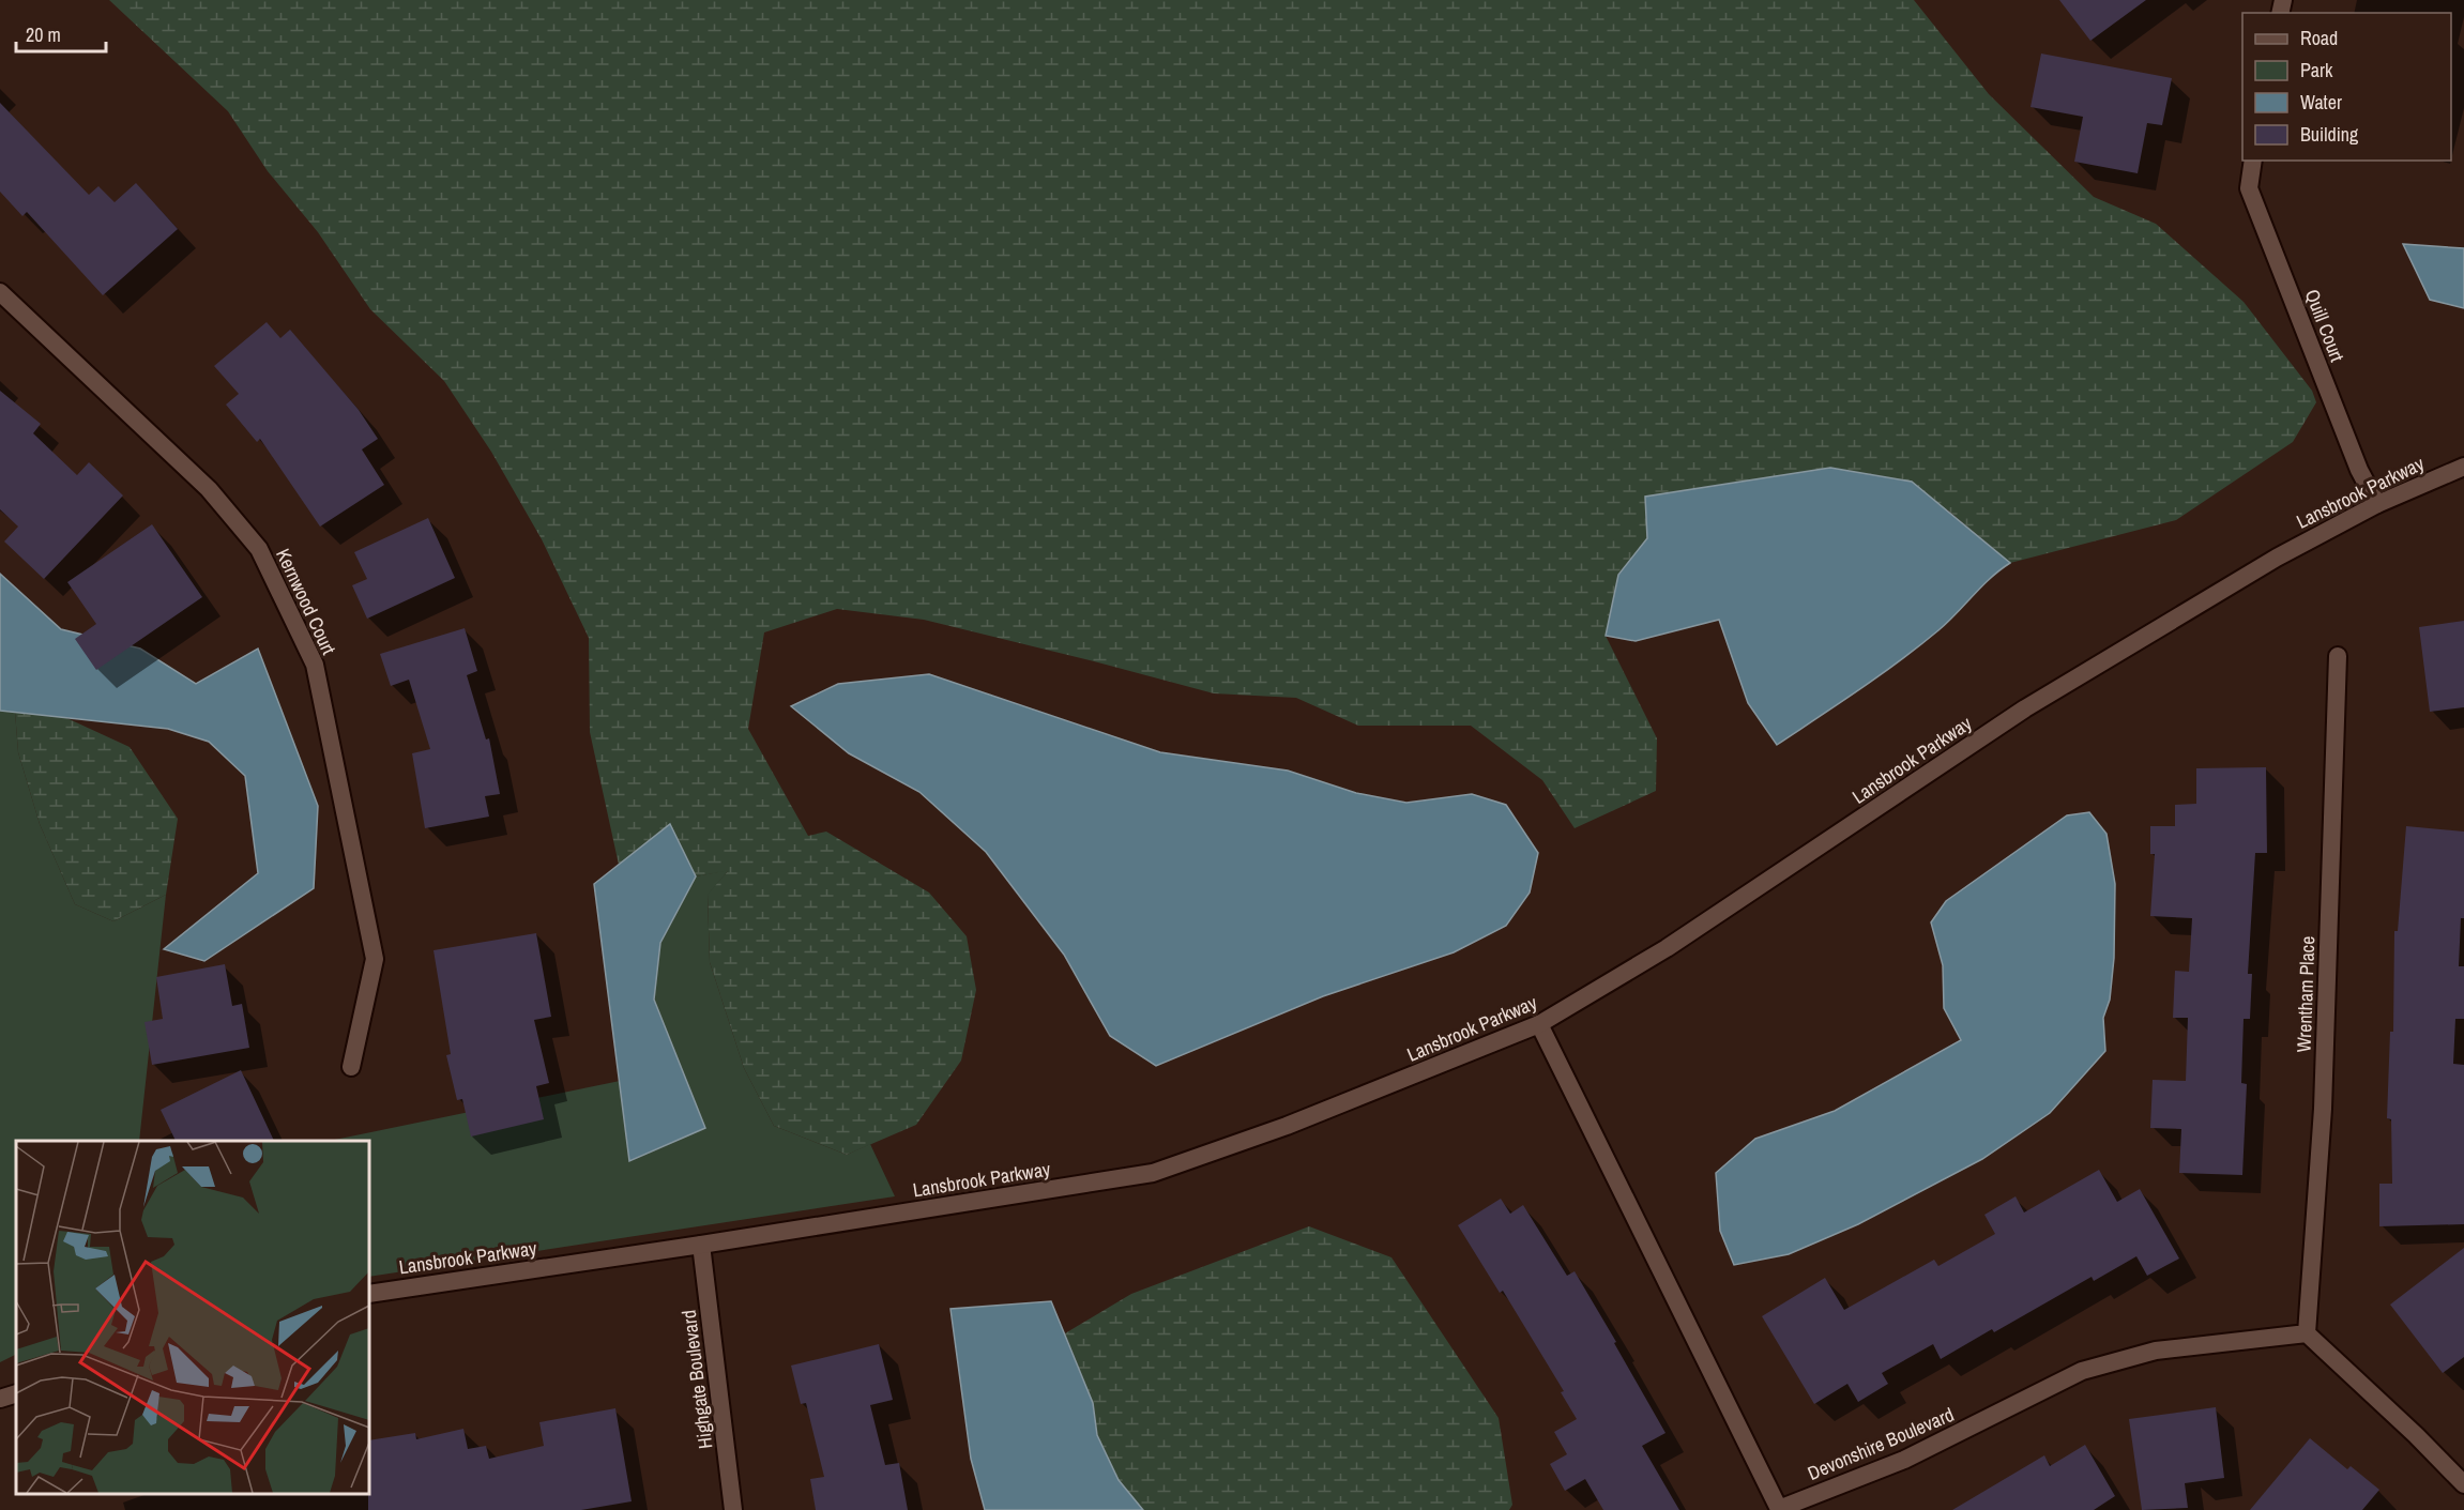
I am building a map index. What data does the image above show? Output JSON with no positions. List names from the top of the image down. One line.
{"streets":{"street":["Quill Court","Lansbrook Parkway","Kernwood Court","Wrentham Place","Highgate Boulevard","Devonshire Boulevard"]},"crossings":[["Quill Court","Lansbrook Parkway"],["Lansbrook Parkway","Highgate Boulevard"],["Lansbrook Parkway","Devonshire Boulevard"],["Wrentham Place","Devonshire Boulevard"]],"legend":["Road","Park","Water","Building"],"scale_bar":"20 m"}
